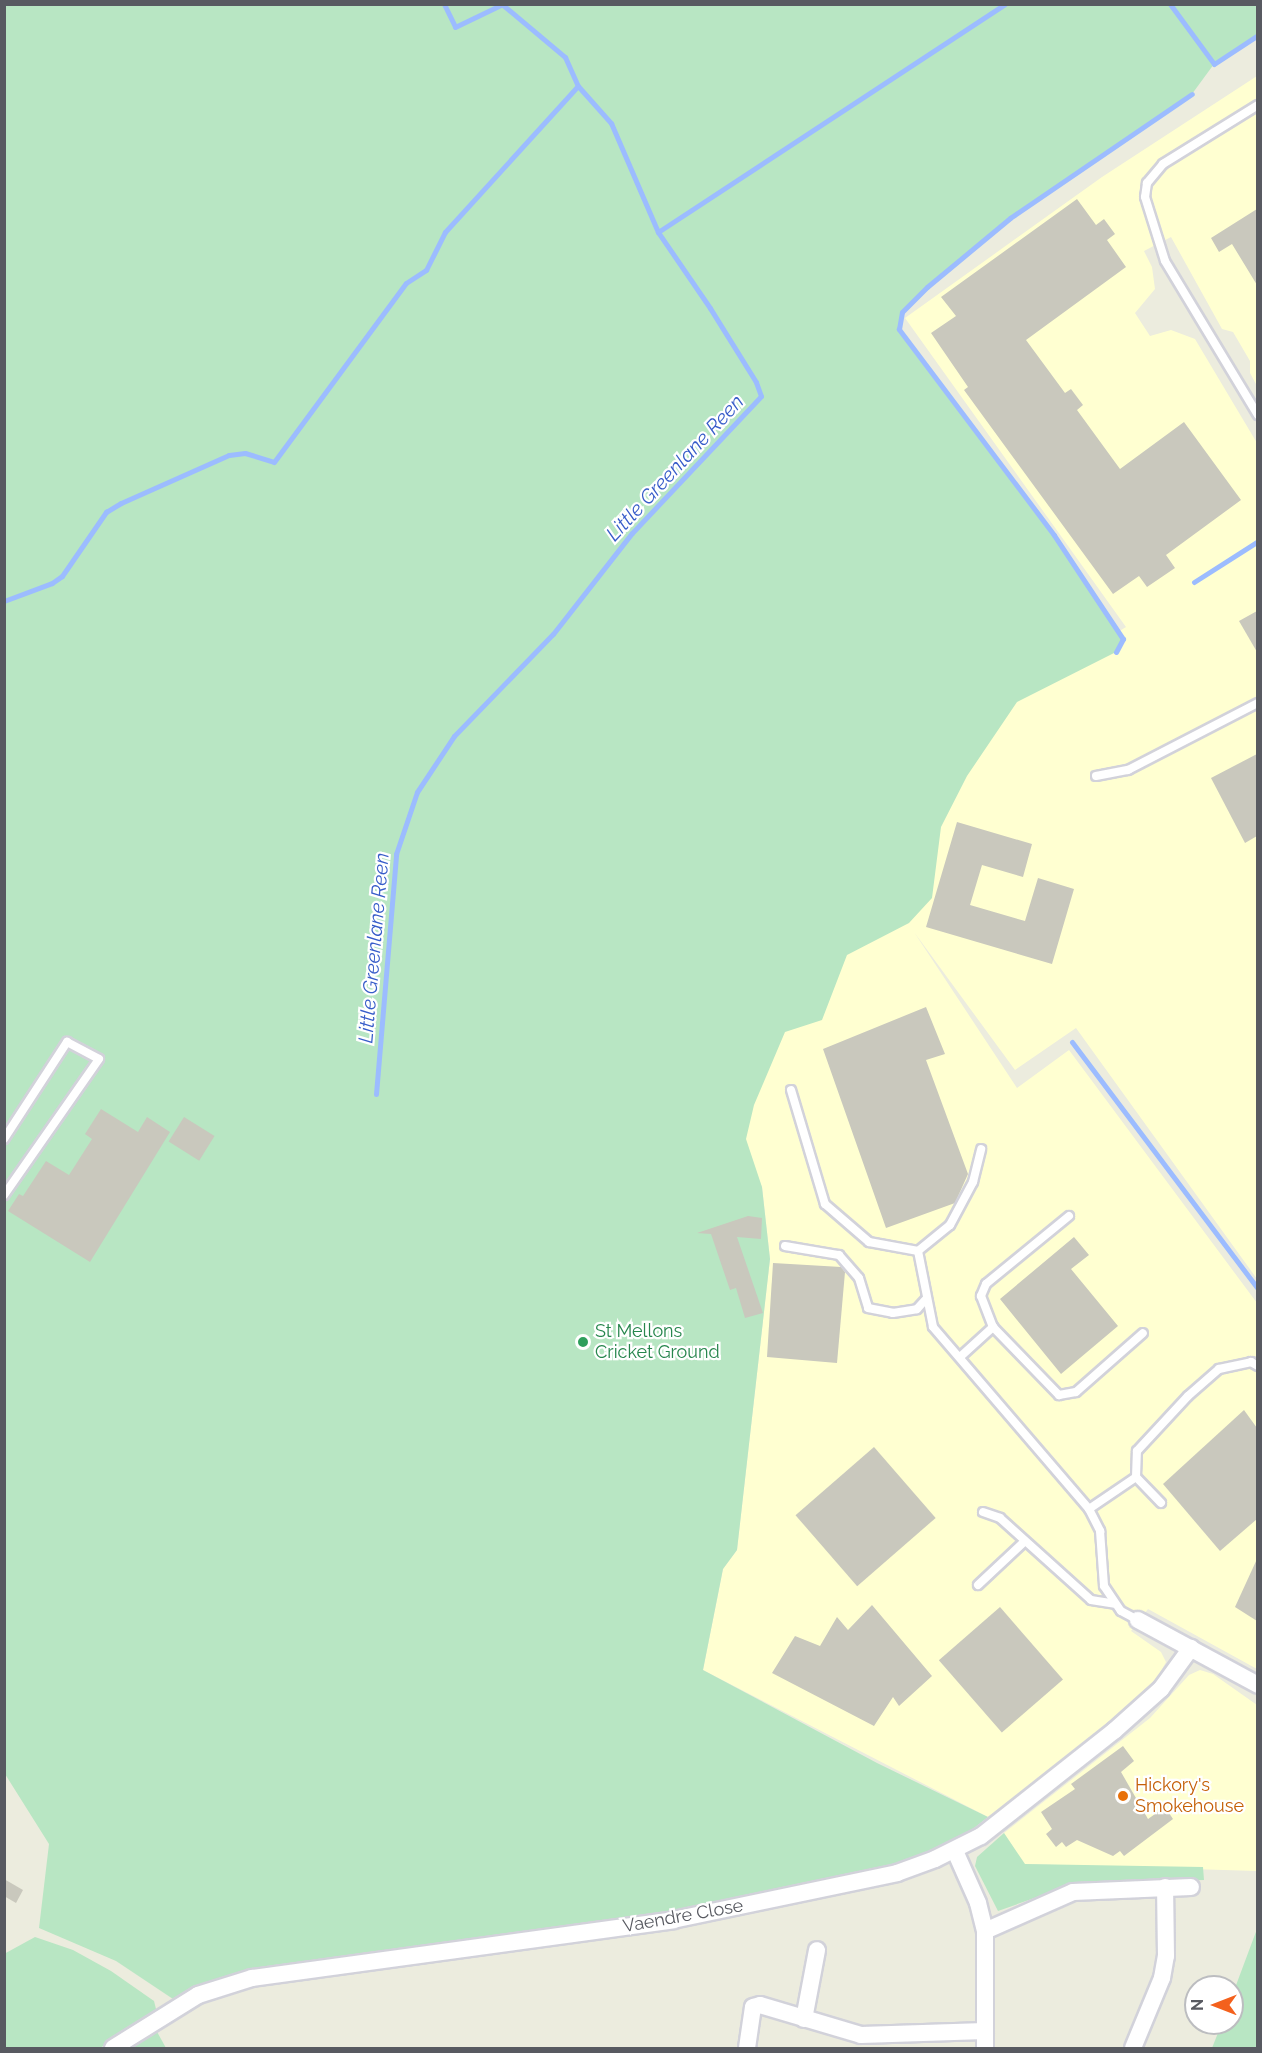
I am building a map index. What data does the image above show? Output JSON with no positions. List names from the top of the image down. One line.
{"streets":{"street":["Vaendre Close"]},"water":["Little Greenlane Reen"],"places":["St Mellons Cricket Ground","Hickory's Smokehouse"],"north":"left"}
